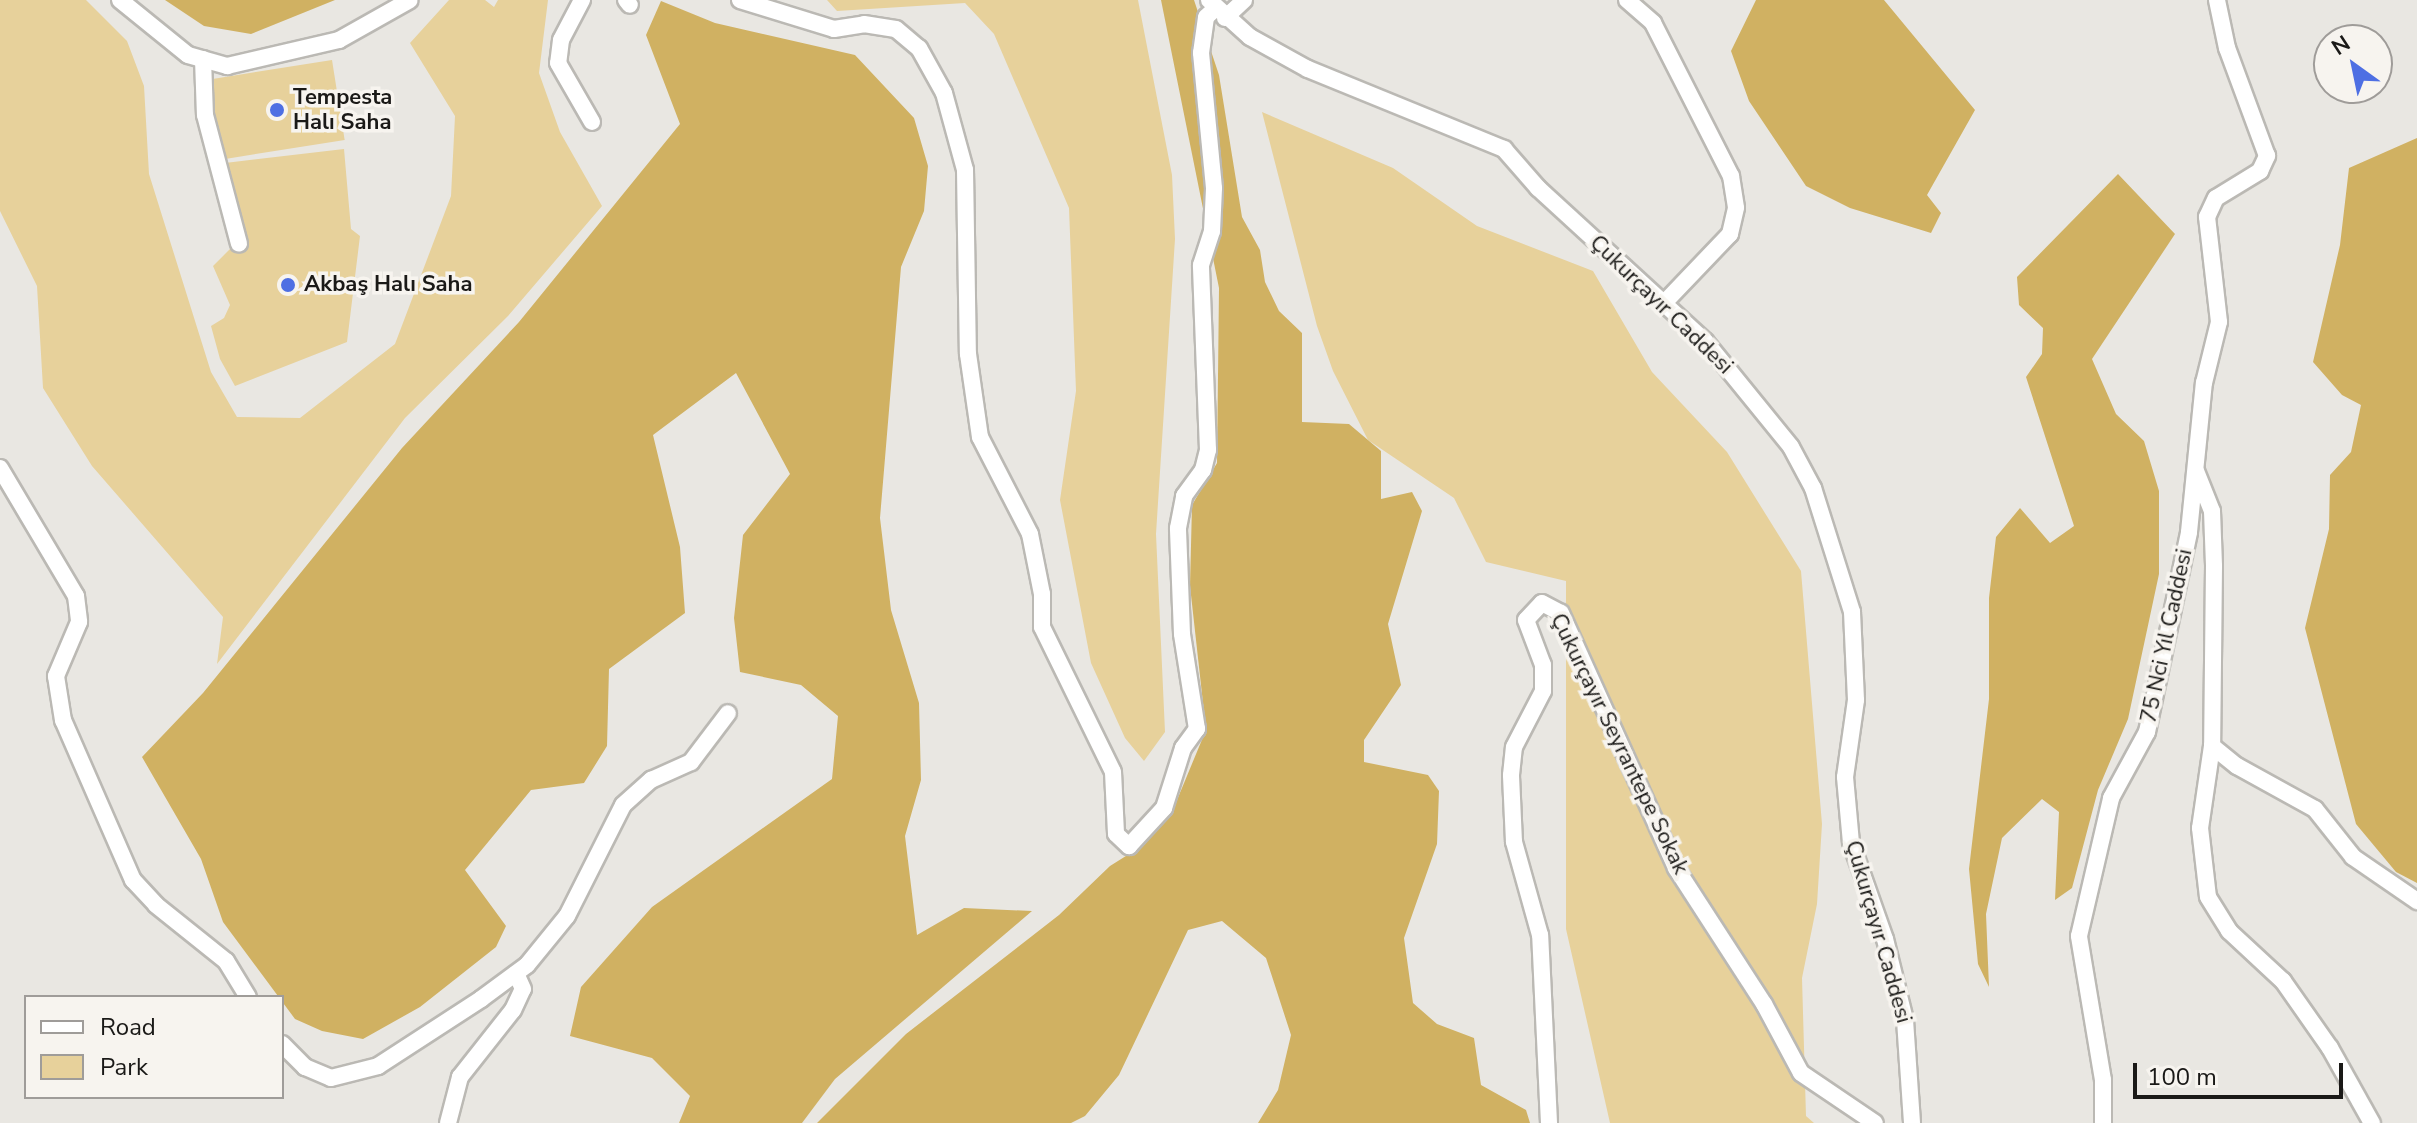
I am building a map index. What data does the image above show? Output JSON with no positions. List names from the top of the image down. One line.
{"streets":{"street":["Çukurçayır Caddesi","75 Nci Yıl Caddesi","Çukurçayır Seyrantepe Sokak"]},"places":["Tempesta Halı Saha","Akbaş Halı Saha"],"legend":["Road","Park"],"scale_bar":"100 m","north":"top left"}
